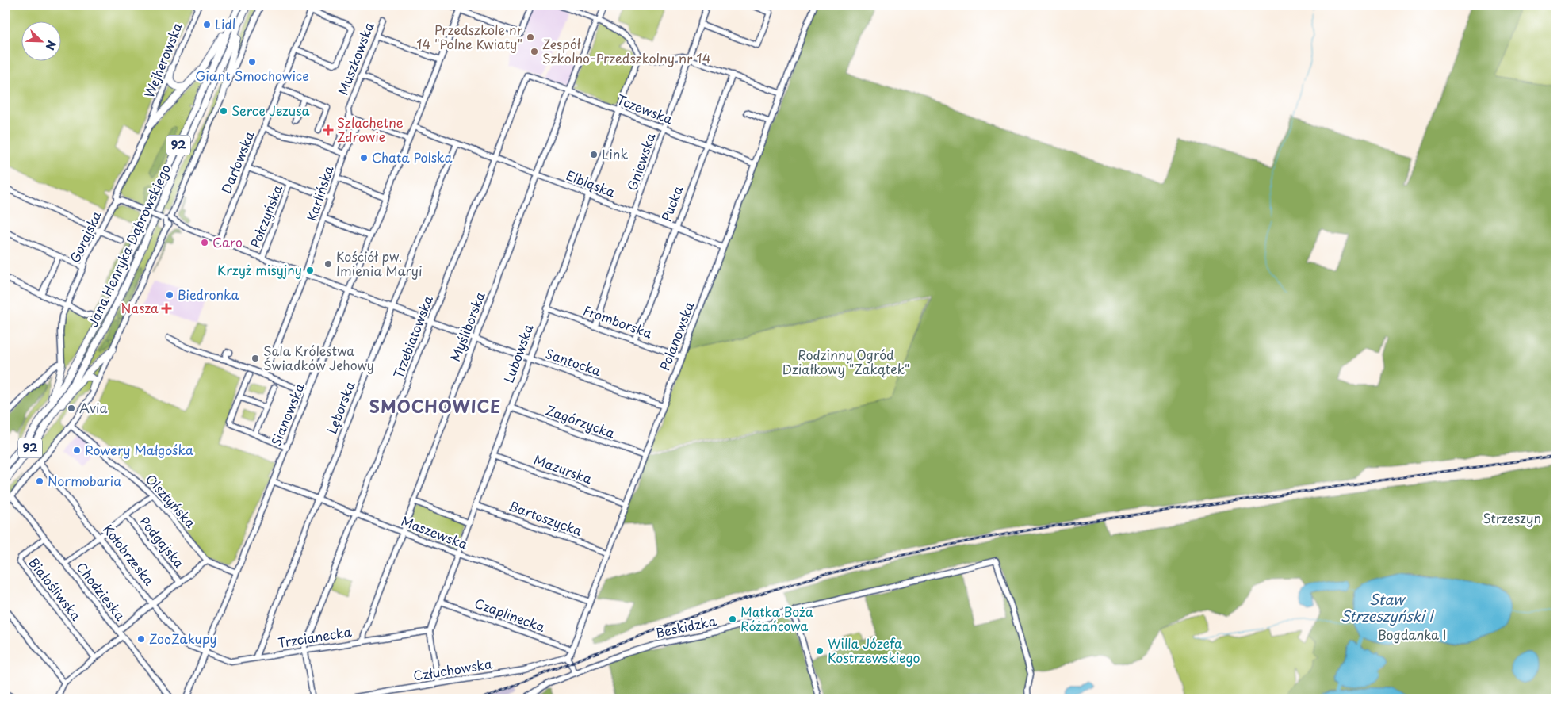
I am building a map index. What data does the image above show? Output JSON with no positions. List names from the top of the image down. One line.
{"streets":{"main road":["92","Jana Henryka Dąbrowskiego"],"street":["Muszkowska","Wejherowska","Tczewska","Gniewska","Darłowska","Elbląska","Karlińska","Pucka","Połczyńska","Gorajska","Fromborska","Myśliborska","Polanowska","Trzebiatowska","Lubowska","Santocka","Lęborska","Sianowska","Zagórzycka","Mazurska","Olsztyńska","Bartoszycka","Maszewska","Podgajska","Kołobrzeska","Białośliwska","Chodzieska","Czaplinecka","Beskidzka","Trzcianecka","Człuchowska"]},"crossings":[["Wejherowska","Gorajska"],["Tczewska","Gniewska"],["Tczewska","Pucka"],["Tczewska","Myśliborska"],["Tczewska","Polanowska"],["Tczewska","Trzebiatowska"],["Tczewska","Lubowska"],["Gniewska","Elbląska"],["Gniewska","Fromborska"],["Darłowska","Santocka"],["Elbląska","Pucka"],["Elbląska","Myśliborska"],["Elbląska","Polanowska"],["Elbląska","Trzebiatowska"],["Elbląska","Lubowska"],["Elbląska","Lęborska"],["Elbląska","Sianowska"],["Karlińska","Santocka"],["Pucka","Fromborska"],["Połczyńska","Santocka"],["Gorajska","Santocka"],["Jana Henryka Dąbrowskiego","Santocka"],["Jana Henryka Dąbrowskiego","Olsztyńska"],["Jana Henryka Dąbrowskiego","Kołobrzeska"],["Jana Henryka Dąbrowskiego","Chodzieska"],["Fromborska","Polanowska"],["Fromborska","Lubowska"],["Myśliborska","Santocka"],["Myśliborska","Maszewska"],["Myśliborska","Trzcianecka"],["Polanowska","Santocka"],["Polanowska","Zagórzycka"],["Polanowska","Mazurska"],["Polanowska","Bartoszycka"],["Polanowska","Maszewska"],["Polanowska","Czaplinecka"],["Polanowska","Człuchowska"],["Trzebiatowska","Santocka"],["Trzebiatowska","Maszewska"],["Trzebiatowska","Trzcianecka"],["Lubowska","Santocka"],["Lubowska","Zagórzycka"],["Lubowska","Mazurska"],["Lubowska","Bartoszycka"],["Lubowska","Maszewska"],["Lubowska","Czaplinecka"],["Lubowska","Trzcianecka"],["Santocka","Lęborska"],["Santocka","Sianowska"],["Lęborska","Maszewska"],["Lęborska","Trzcianecka"],["Sianowska","Olsztyńska"],["Sianowska","Maszewska"],["Sianowska","Kołobrzeska"],["Sianowska","Trzcianecka"],["Kołobrzeska","Trzcianecka"],["Białośliwska","Chodzieska"]],"districts":["SMOCHOWICE"],"water":["Staw Strzeszyński I"],"parks":["Rodzinny Ogród Działkowy \"Zakątek\"","Strzeszyn","Bogdanka I"],"places":{"other":["Lidl","Przedszkole nr 14 \"Polne Kwiaty\"","Zespół Szkolno-Przedszkolny nr 14","Giant Smochowice","Serce Jezusa","Link","Chata Polska","Caro","Kościół pw. Imienia Maryi","Krzyż misyjny","Biedronka","Sala Królestwa Świadków Jehowy","Avia","Rowery Małgośka","Normobaria","Matka Boża Różańcowa","ZooZakupy","Willa Józefa Kostrzewskiego"],"health":["Szlachetne Zdrowie","Nasza"]},"north":"bottom right"}
